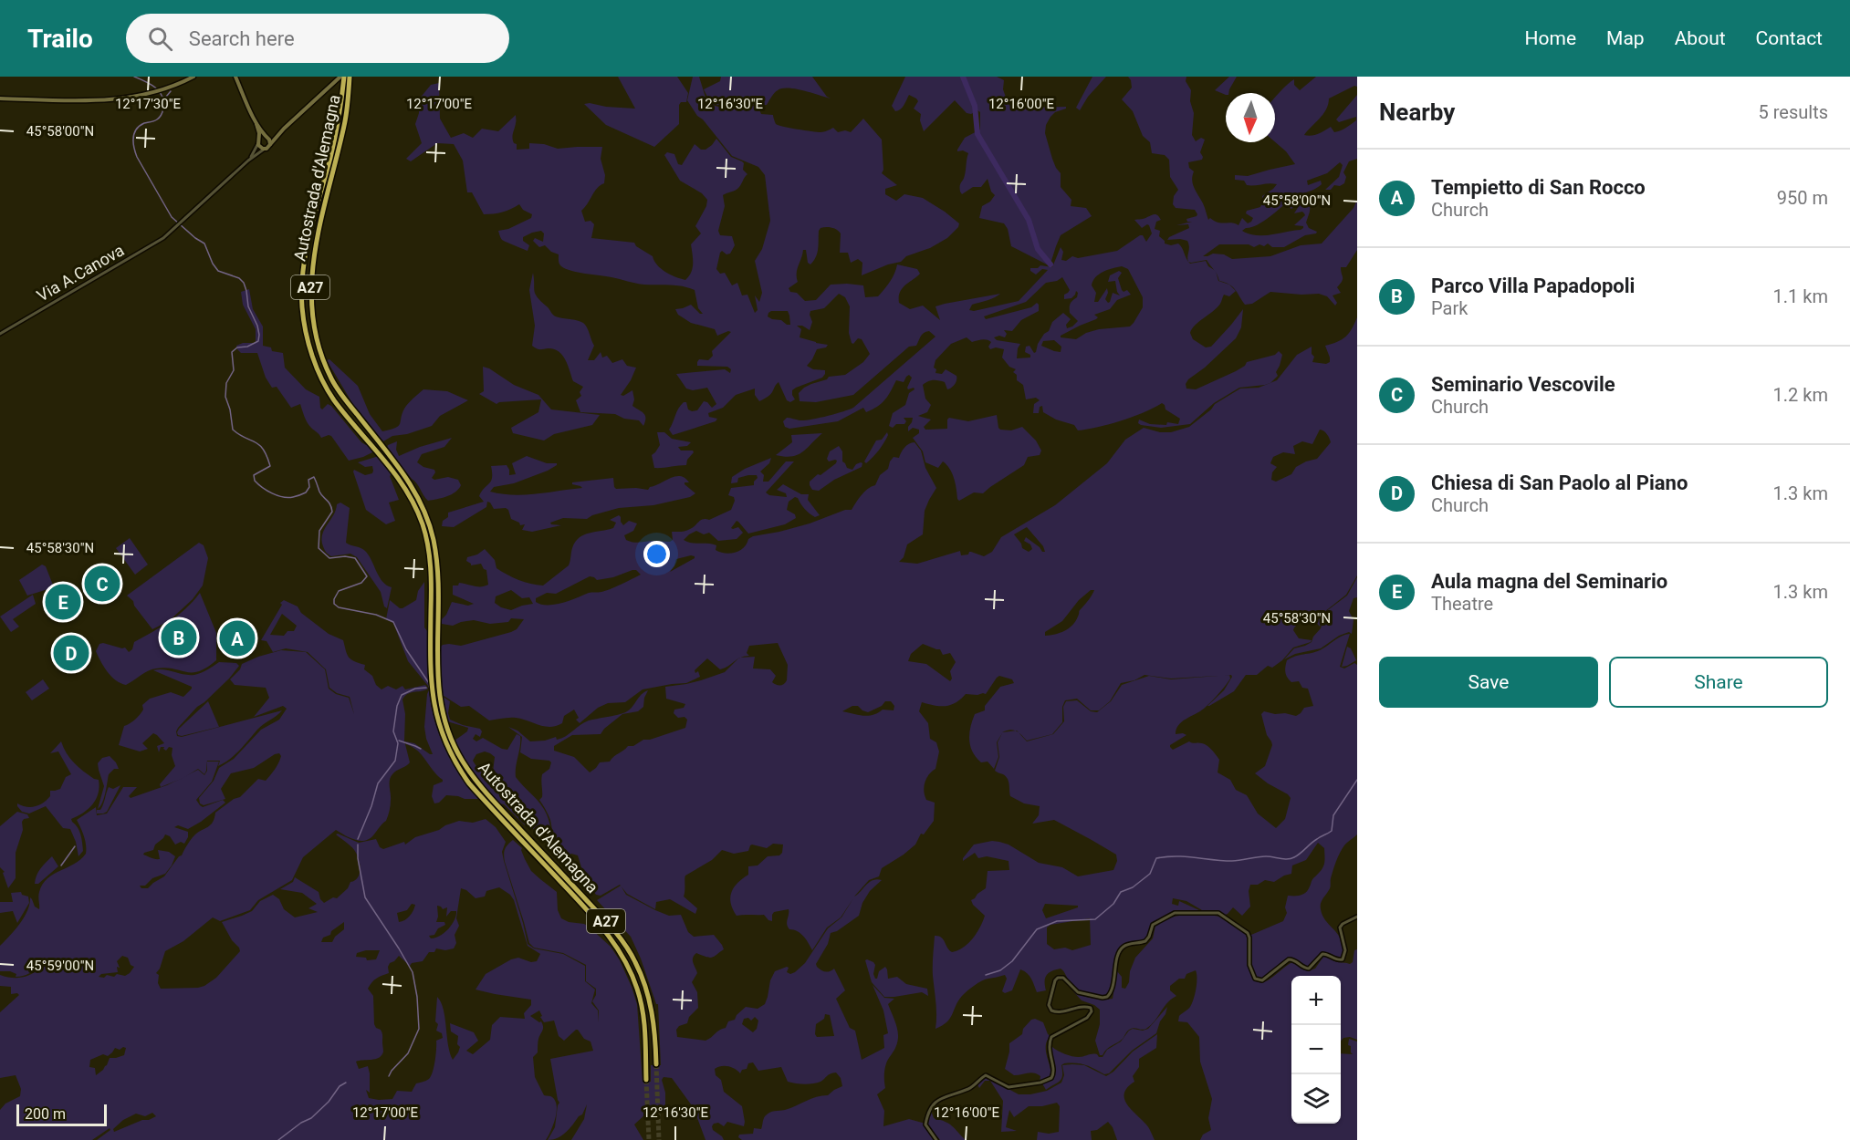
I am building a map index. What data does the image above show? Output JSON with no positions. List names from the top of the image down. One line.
{"streets":{"highway":["Autostrada d'Alemagna","A27"],"street":["Via A.Canova"]},"scale_bar":"200 m","north":"bottom","page":{"header":"Trailo","search":"Search here","nav":["Home","Map","About","Contact"],"heading":["Nearby","5 results"],"list":[{"mark":"A","name":"Tempietto di San Rocco","note":"Church","value":"950 m"},{"mark":"B","name":"Parco Villa Papadopoli","note":"Park","value":"1.1 km"},{"mark":"C","name":"Seminario Vescovile","note":"Church","value":"1.2 km"},{"mark":"D","name":"Chiesa di San Paolo al Piano","note":"Church","value":"1.3 km"},{"mark":"E","name":"Aula magna del Seminario","note":"Theatre","value":"1.3 km"}],"pins":["C","E","B","A","D"],"buttons":["Save","Share"],"map_buttons":["+","−"],"scale":"200 m"},"coordinates":["12°17'30\"E","12°17'00\"E","12°16'30\"E","12°16'00\"E","45°58'00\"N","45°58'30\"N","45°59'00\"N"]}
